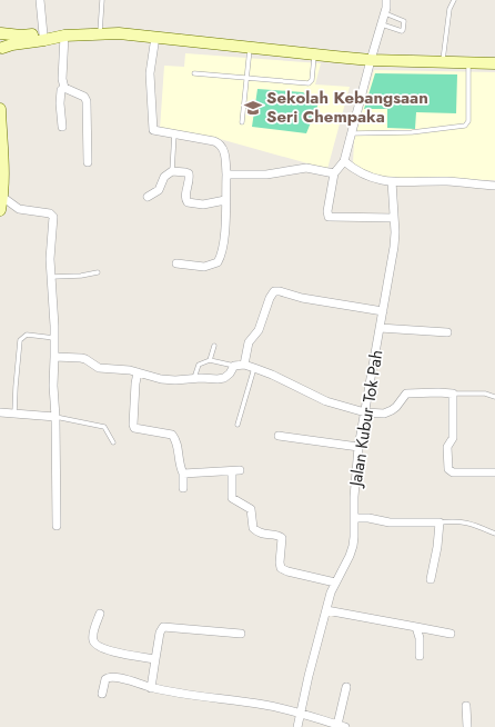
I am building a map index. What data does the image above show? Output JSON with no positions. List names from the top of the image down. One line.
{"streets":{"street":["Jalan Kubur Tok Pah"]},"places":{"school or university":["Sekolah Kebangsaan Seri Chempaka"]}}
